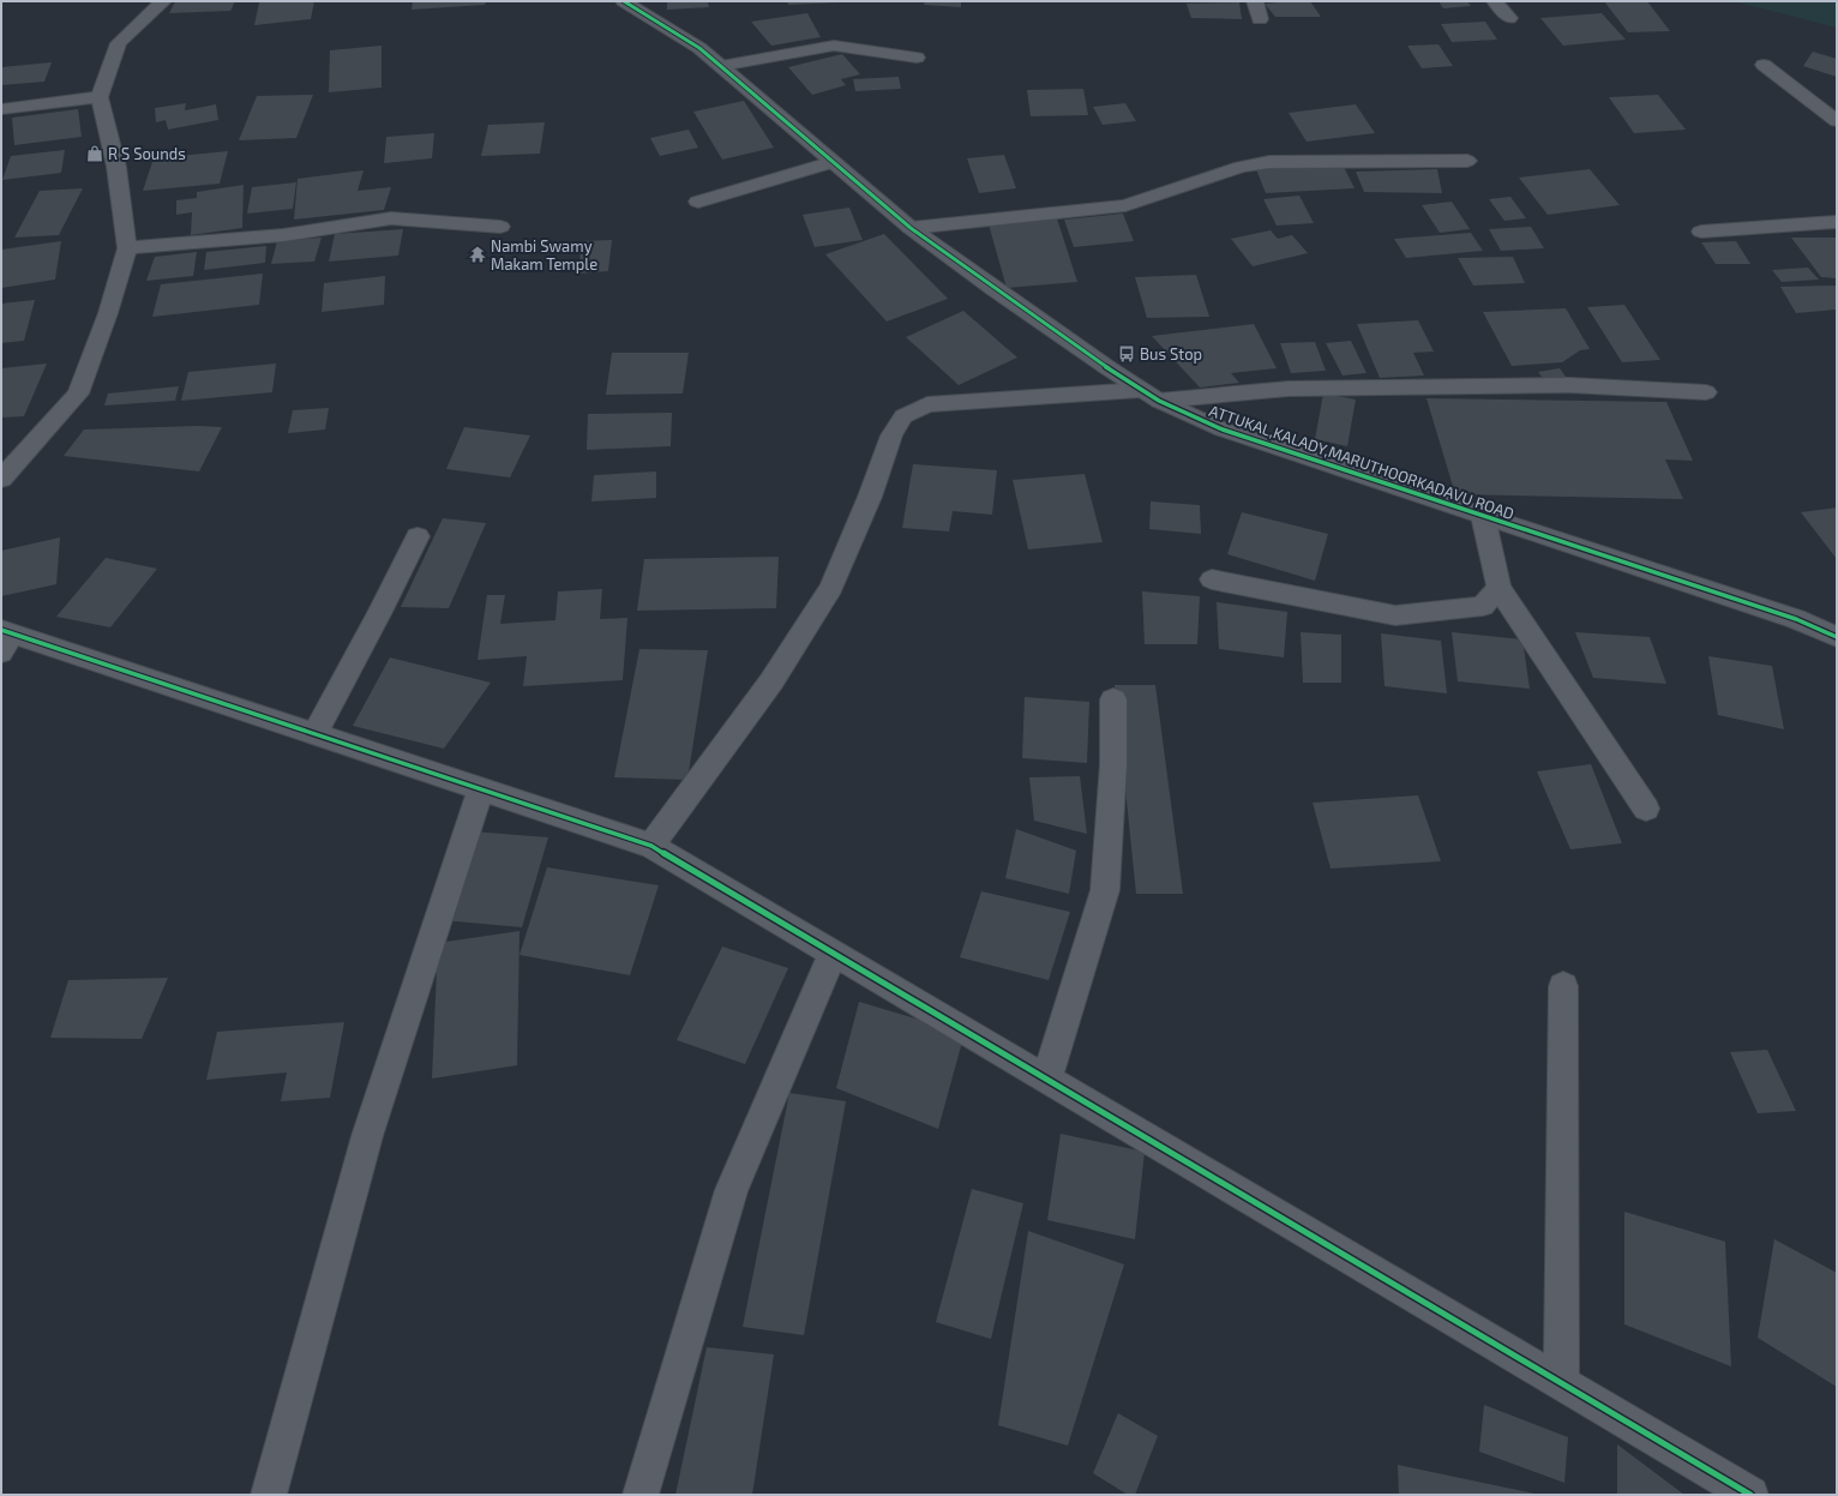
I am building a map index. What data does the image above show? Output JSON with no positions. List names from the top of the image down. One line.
{"streets":{"street":["ATTUKAL,KALADY,MARUTHOORKADAVU ROAD"]},"places":{"shop":["R S Sounds"],"temple":["Nambi Swamy Makam Temple"],"bus stop":["Bus Stop"]}}
